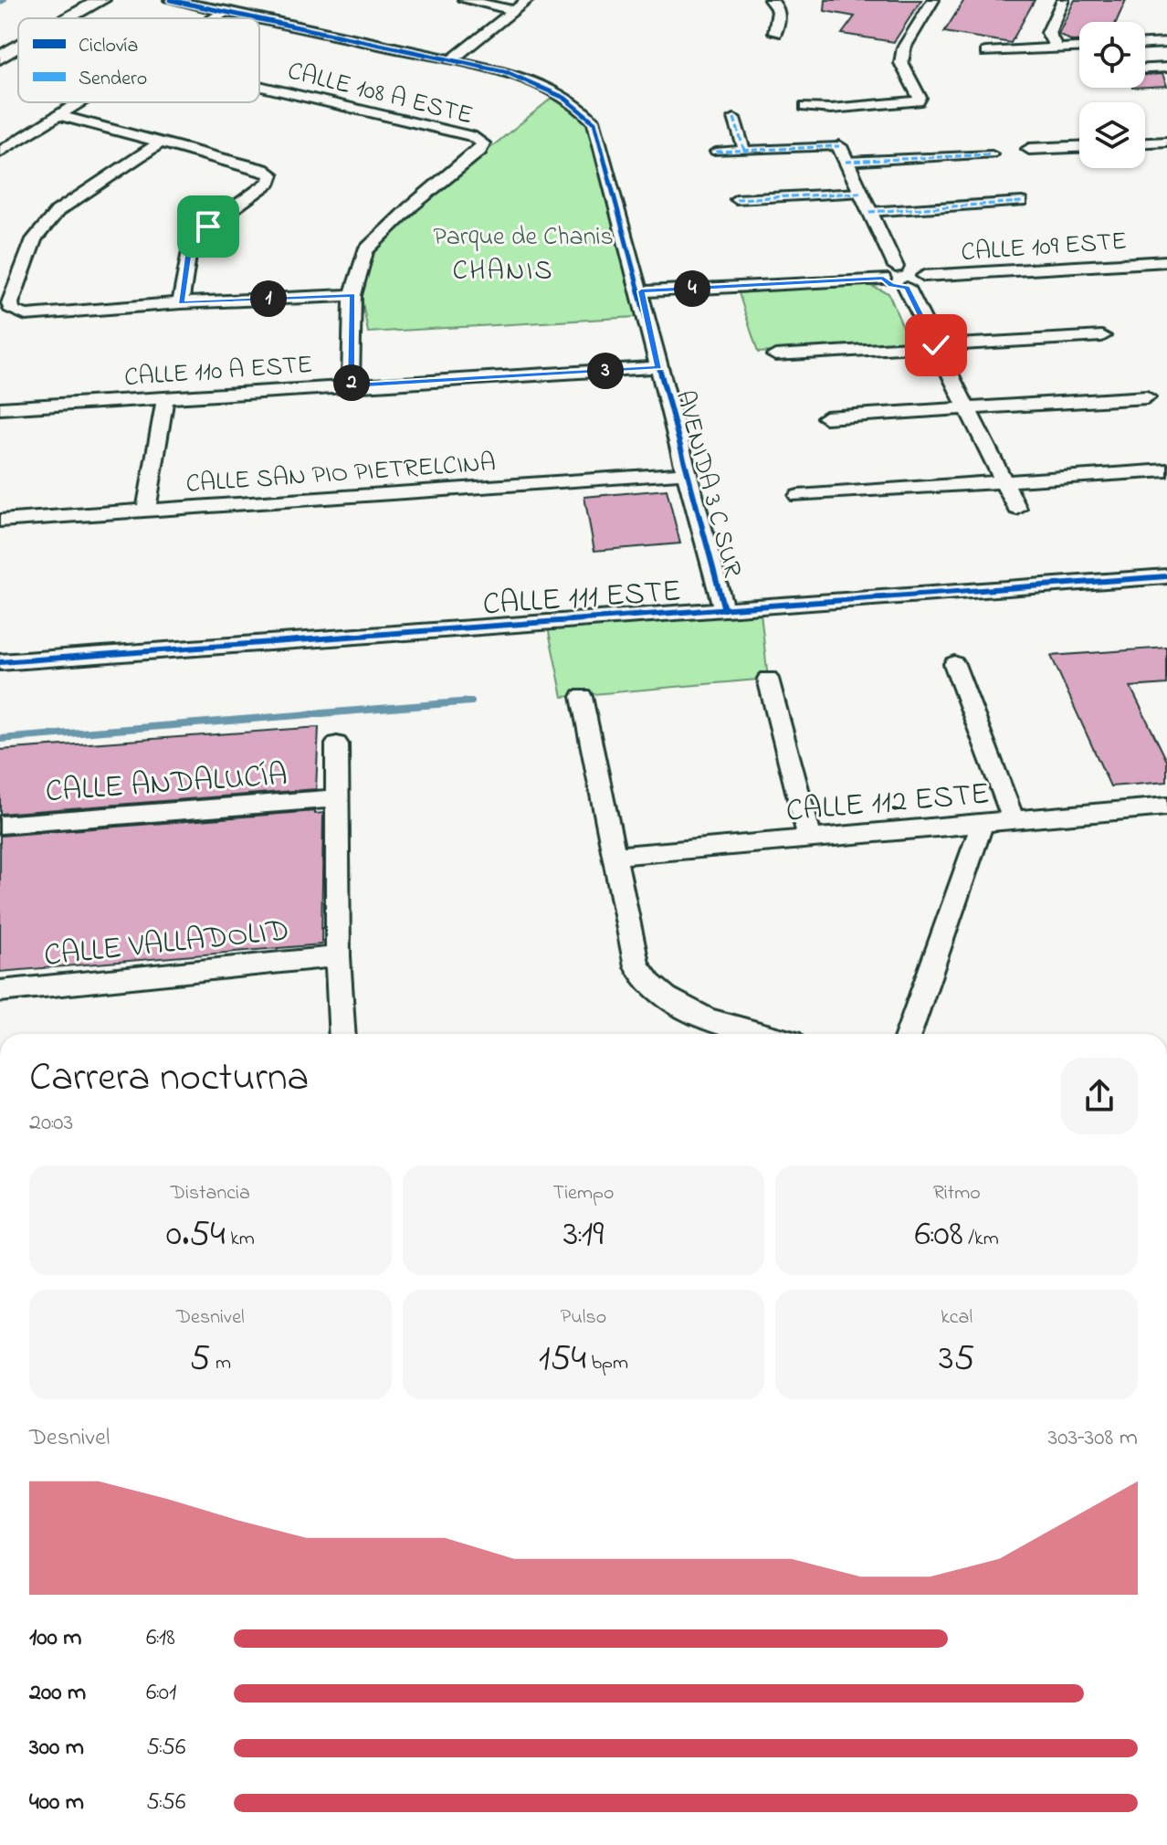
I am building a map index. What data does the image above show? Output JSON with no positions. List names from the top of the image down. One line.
{"streets":{"street":["CALLE 108 A ESTE","CALLE 109 ESTE","CALLE 110 A ESTE","CALLE SAN PIO PIETRELCINA","AVENIDA 3 C SUR","CALLE 111 ESTE","CALLE ANDALUCÍA","CALLE 112 ESTE","CALLE VALLADOLID"]},"crossings":[["CALLE 108 A ESTE","CALLE 110 A ESTE"],["CALLE 110 A ESTE","AVENIDA 3 C SUR"],["CALLE SAN PIO PIETRELCINA","AVENIDA 3 C SUR"],["AVENIDA 3 C SUR","CALLE 111 ESTE"]],"districts":["CHANIS"],"parks":["Parque de Chanis"],"legend":["Ciclovía","Sendero"],"page":{"pins":["4","1","3","2"],"heading":["Carrera nocturna","20:03"],"stats":[["Distancia","0.54 km"],["Tiempo","3:19"],["Ritmo","6:08 /km"],["Desnivel","5 m"],["Pulso","154 bpm"],["kcal","35"]],"chart":["Desnivel","303–308 m"],"list":[{"name":"100 m","note":"6:18"},{"name":"200 m","note":"6:01"},{"name":"300 m","note":"5:56"},{"name":"400 m","note":"5:56"}]}}
